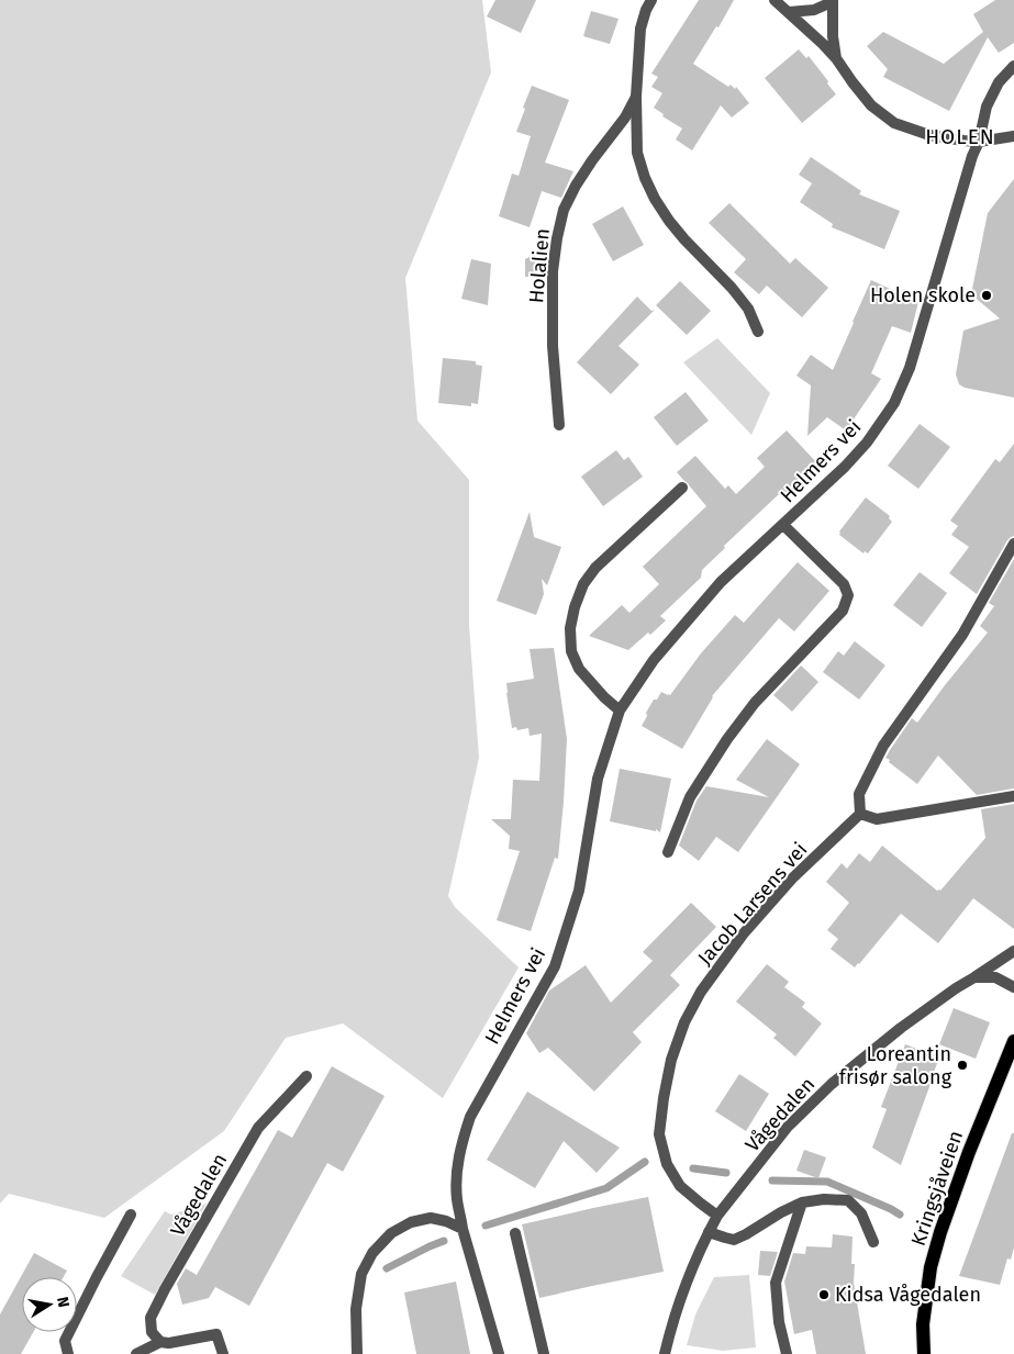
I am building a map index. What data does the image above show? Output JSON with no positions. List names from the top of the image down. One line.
{"streets":{"main road":["Kringsjåveien"],"street":["Holalien","Helmers vei","Jacob Larsens vei","Vågedalen"]},"crossings":[["Jacob Larsens vei","Vågedalen"]],"districts":["HOLEN"],"places":["Holen skole","Loreantin frisør salong","Kidsa Vågedalen"],"north":"right"}
